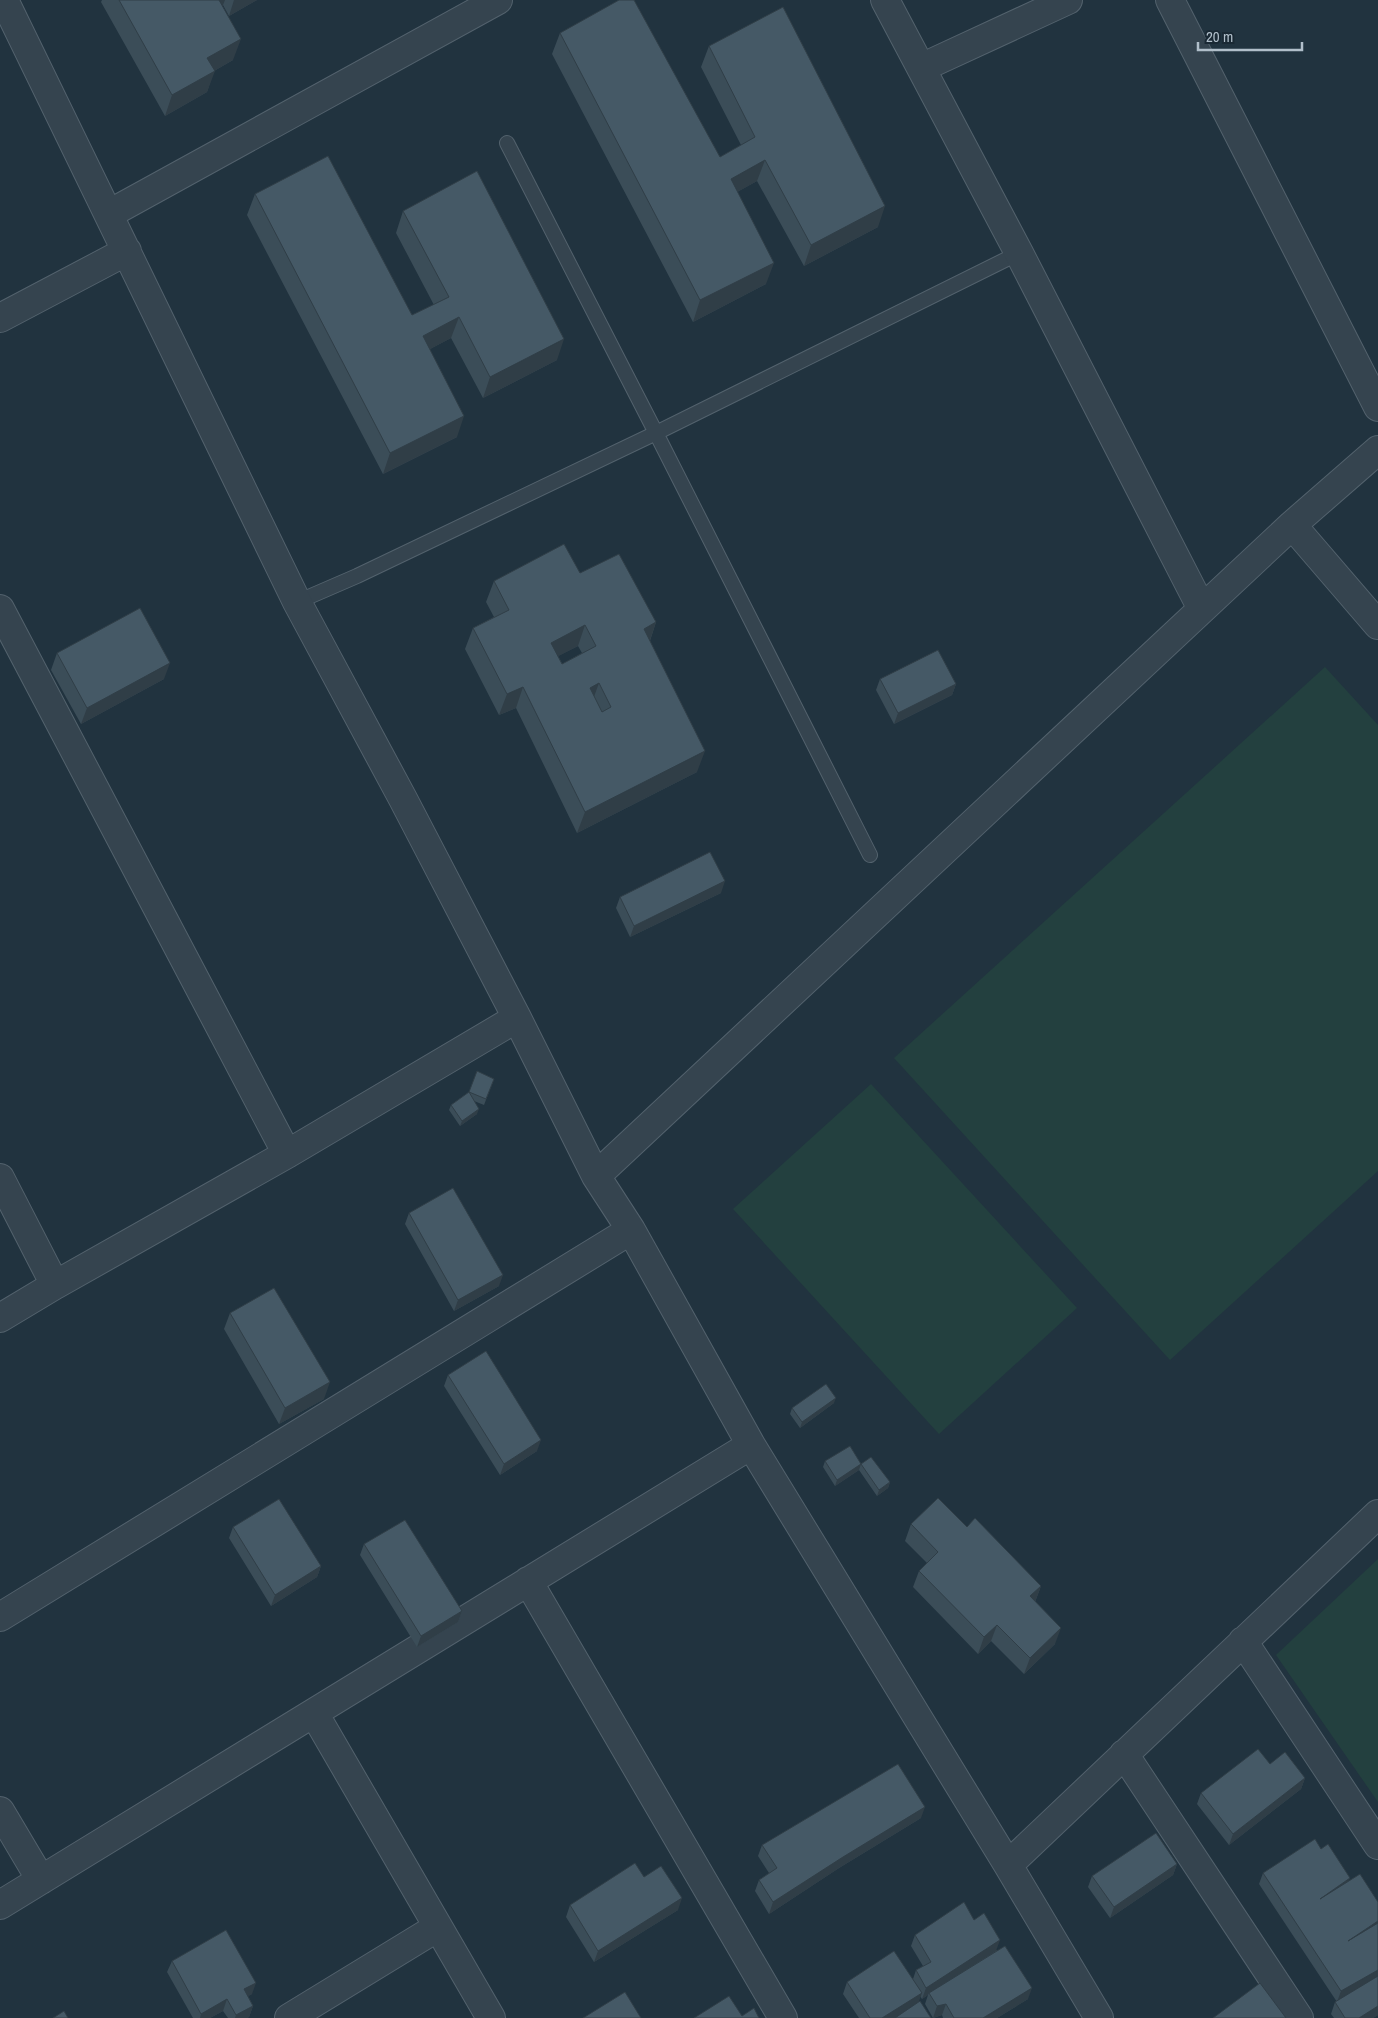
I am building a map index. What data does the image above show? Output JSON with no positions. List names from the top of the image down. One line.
{"scale_bar":"20 m"}
